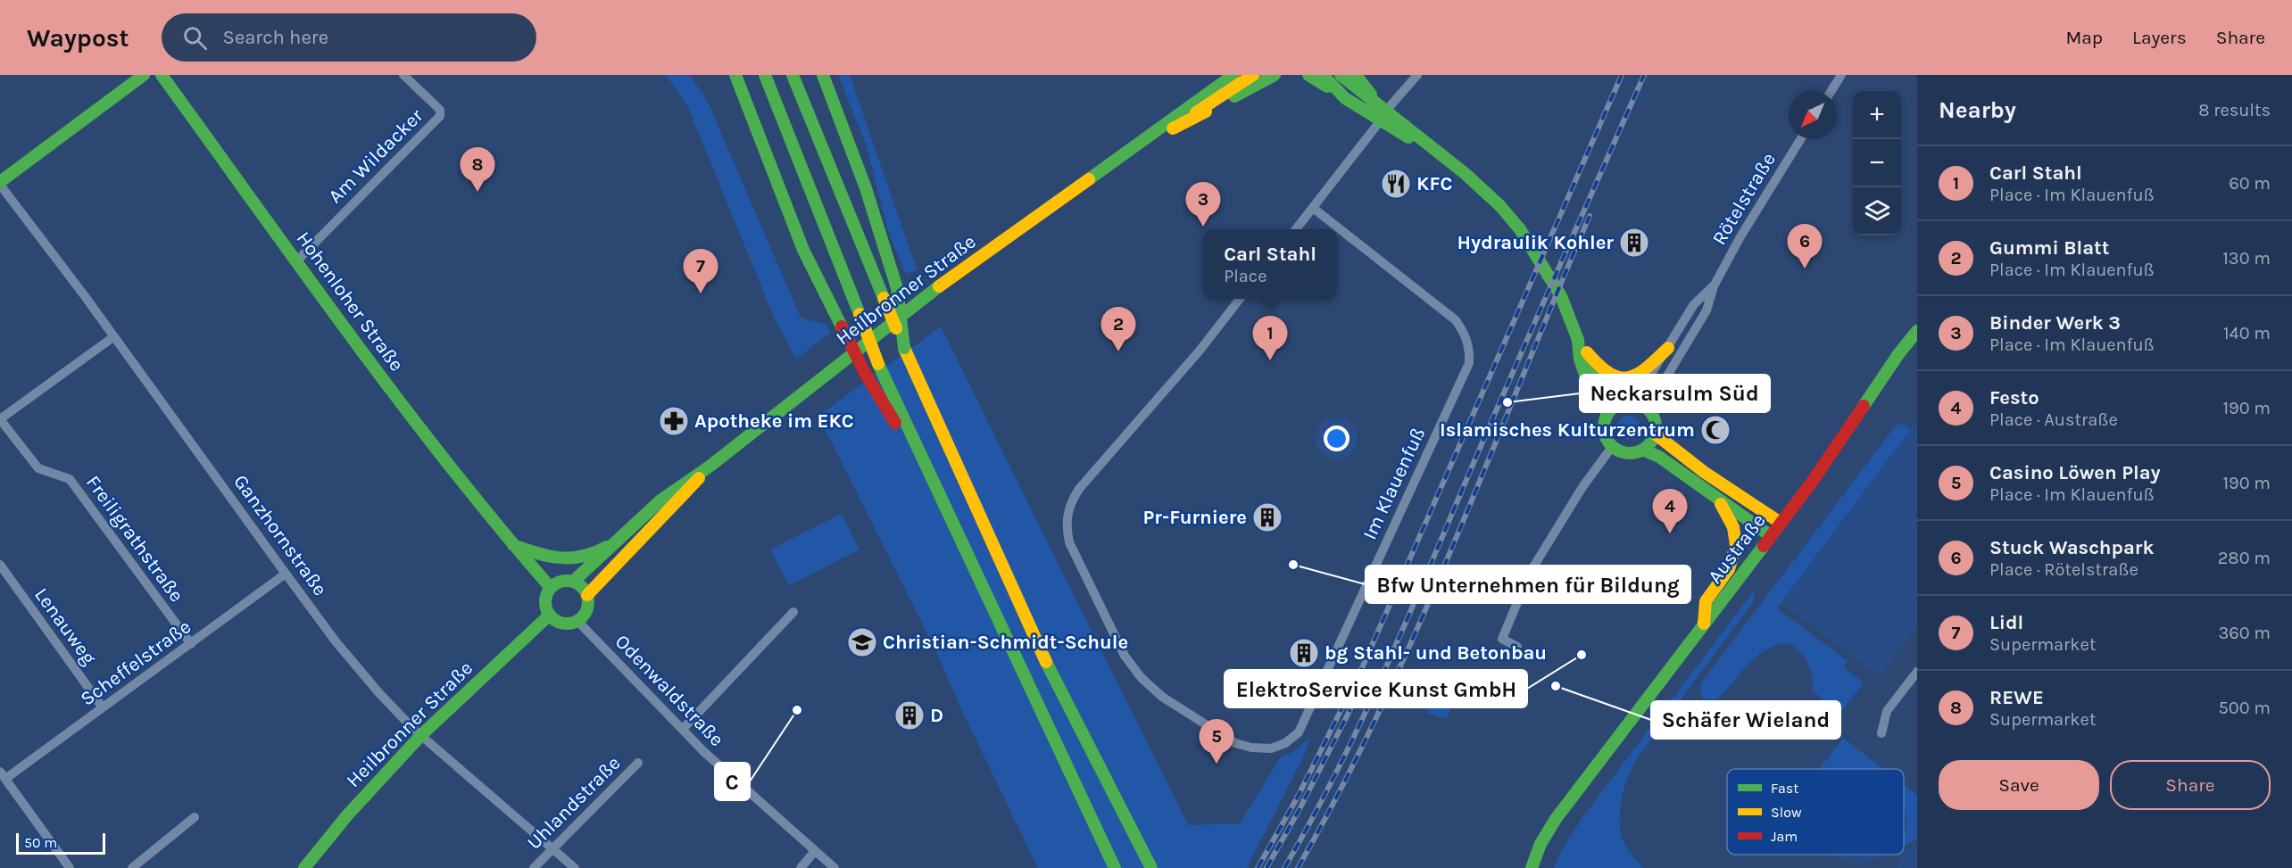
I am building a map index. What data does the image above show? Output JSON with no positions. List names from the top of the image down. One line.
{"streets":{"main road":["Heilbronner Straße","Hohenloher Straße","Austraße"],"street":["Am Wildacker","Rötelstraße","Im Klauenfuß","Ganzhornstraße","Freiligrathstraße","Lenauweg","Scheffelstraße","Odenwaldstraße","Uhlandstraße"]},"crossings":[["Am Wildacker","Hohenloher Straße"],["Heilbronner Straße","Hohenloher Straße"],["Heilbronner Straße","Ganzhornstraße"],["Heilbronner Straße","Odenwaldstraße"],["Hohenloher Straße","Odenwaldstraße"],["Ganzhornstraße","Scheffelstraße"],["Ganzhornstraße","Uhlandstraße"],["Freiligrathstraße","Scheffelstraße"],["Lenauweg","Scheffelstraße"]],"places":{"restaurant":["KFC"],"building":["Hydraulik Kohler","Pr-Furniere","bg Stahl- und Betonbau","D"],"other":["Neckarsulm Süd","Bfw Unternehmen für Bildung","ElektroService Kunst GmbH","Schäfer Wieland","C"],"pharmacy":["Apotheke im EKC"],"mosque":["Islamisches Kulturzentrum"],"school or university":["Christian-Schmidt-Schule"]},"legend":["Fast","Slow","Jam"],"scale_bar":"50 m","north":"bottom left","page":{"header":"Waypost","search":"Search here","nav":["Map","Layers","Share"],"heading":["Nearby","8 results"],"map_buttons":["+","−"],"list":[{"mark":"1","name":"Carl Stahl","note":"Place · Im Klauenfuß","value":"60 m"},{"mark":"2","name":"Gummi Blatt","note":"Place · Im Klauenfuß","value":"130 m"},{"mark":"3","name":"Binder Werk 3","note":"Place · Im Klauenfuß","value":"140 m"},{"mark":"4","name":"Festo","note":"Place · Austraße","value":"190 m"},{"mark":"5","name":"Casino Löwen Play","note":"Place · Im Klauenfuß","value":"190 m"},{"mark":"6","name":"Stuck Waschpark","note":"Place · Rötelstraße","value":"280 m"},{"mark":"7","name":"Lidl","note":"Supermarket","value":"360 m"},{"mark":"8","name":"REWE","note":"Supermarket","value":"500 m"}],"pins":["8","3","6","7","2","1","4","5"],"popup":["Carl Stahl","Place"],"buttons":["Save","Share"],"scale":"50 m"}}
